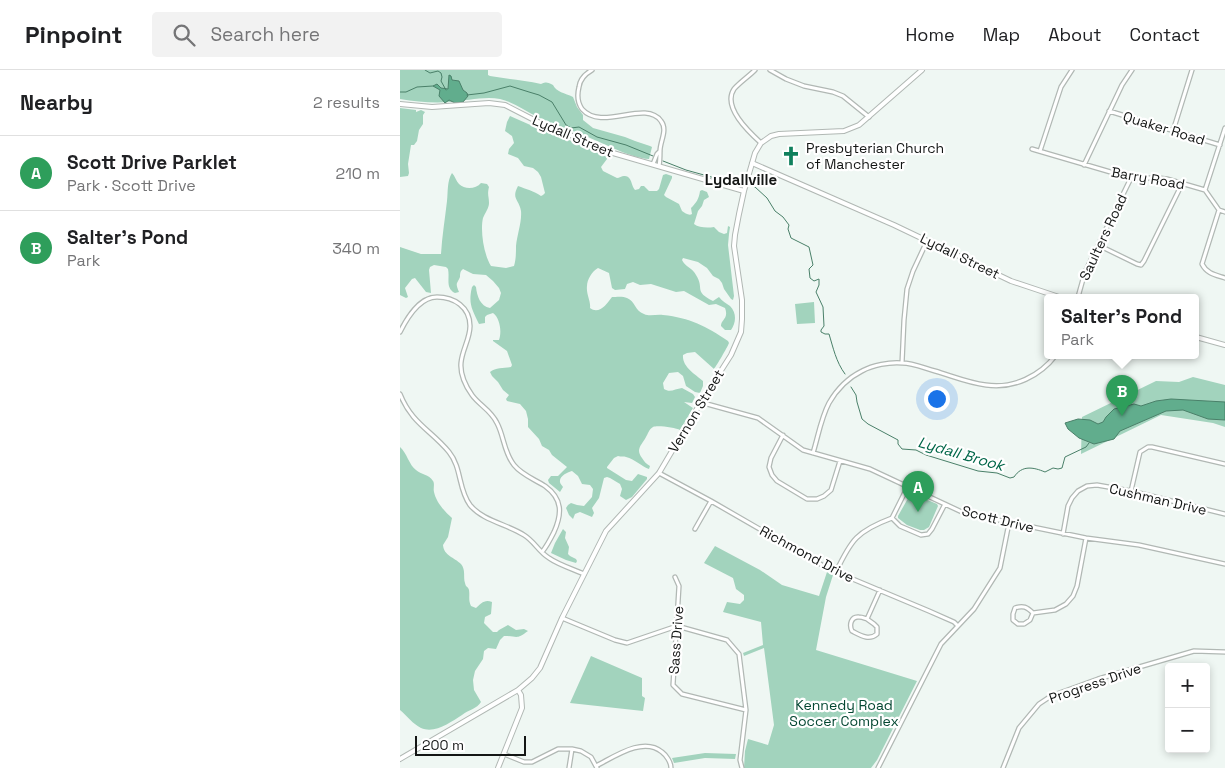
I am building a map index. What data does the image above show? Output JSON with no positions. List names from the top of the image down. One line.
{"streets":{"street":["Quaker Road","Lydall Street","Barry Road","Saulters Road","Vernon Street","Cushman Drive","Scott Drive","Richmond Drive","Sass Drive","Progress Drive"]},"crossings":[["Lydall Street","Vernon Street"],["Barry Road","Saulters Road"],["Vernon Street","Scott Drive"],["Vernon Street","Richmond Drive"],["Cushman Drive","Scott Drive"]],"districts":["Lydallville"],"water":["Lydall Brook"],"parks":["Kennedy Road Soccer Complex"],"places":{"church":["Presbyterian Church of Manchester"]},"scale_bar":"200 m","page":{"header":"Pinpoint","search":"Search here","nav":["Home","Map","About","Contact"],"heading":["Nearby","2 results"],"list":[{"mark":"A","name":"Scott Drive Parklet","note":"Park · Scott Drive","value":"210 m"},{"mark":"B","name":"Salter's Pond","note":"Park","value":"340 m"}],"popup":["Salter's Pond","Park"],"pins":["B","A"],"map_buttons":["+","−"],"scale":"200 m"}}
